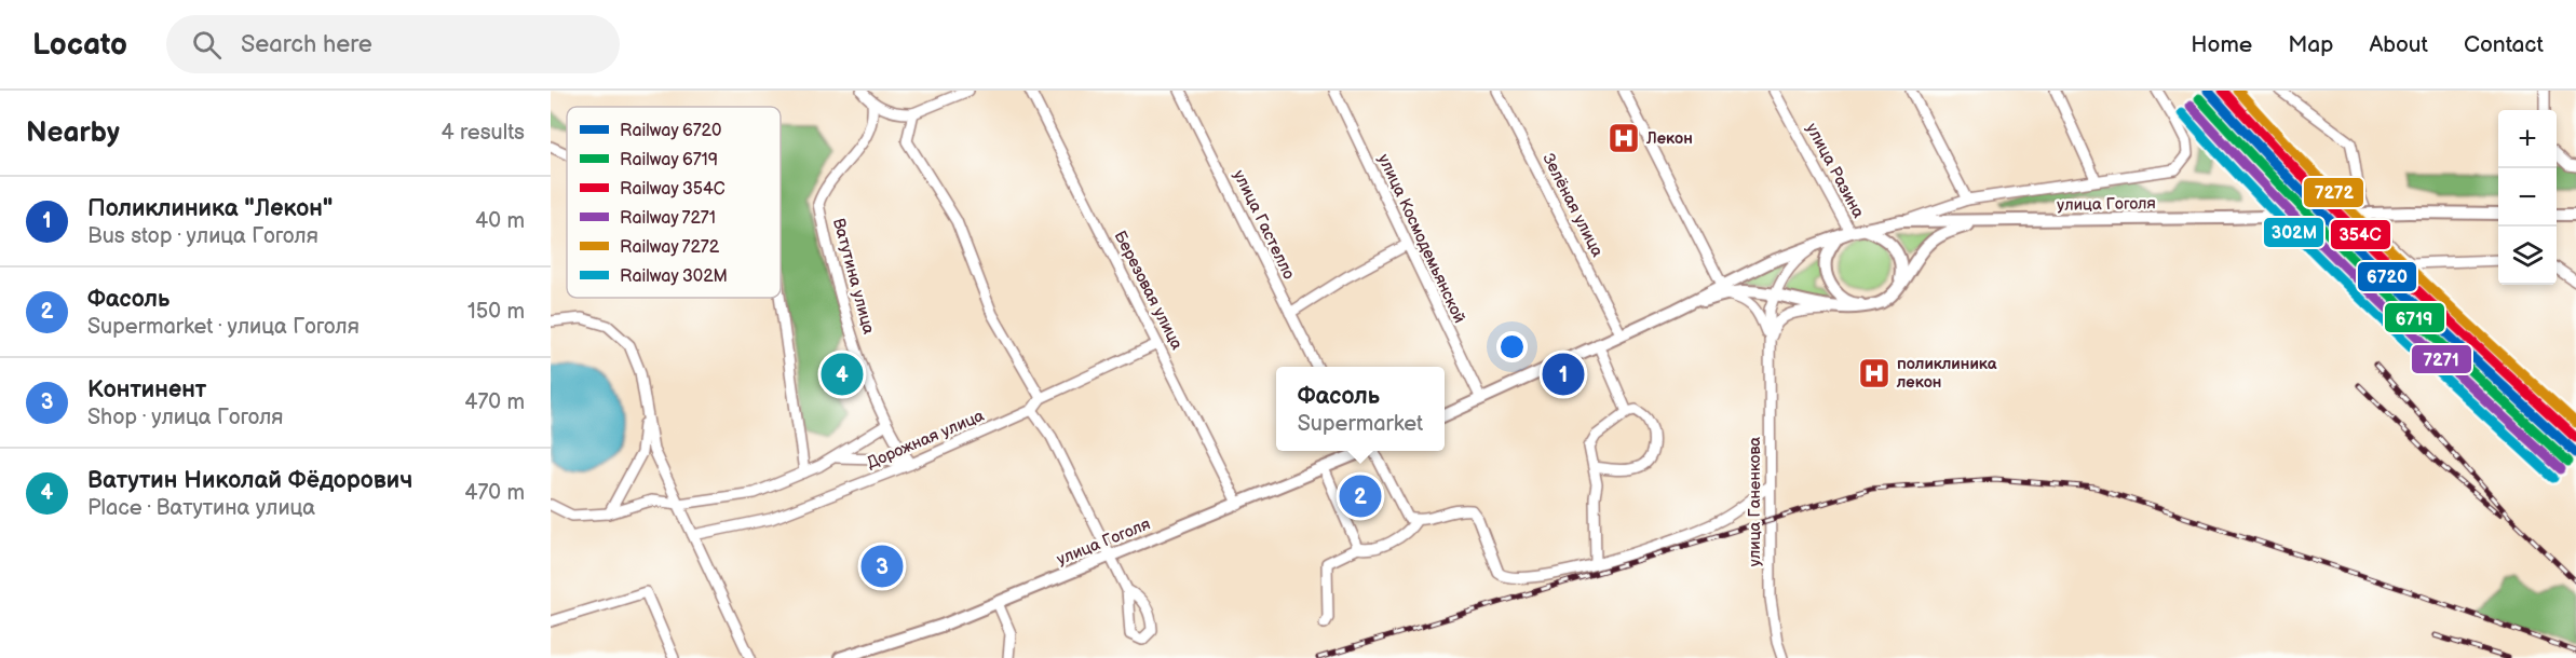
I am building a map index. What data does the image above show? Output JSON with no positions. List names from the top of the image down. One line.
{"streets":{"main road":["улица Гоголя"],"street":["улица Разина","Зелёная улица","улица Гастелло","улица Космодемьянской","Ватутина улица","Березовая улица","Дорожная улица","улица Ганенкова"]},"crossings":[["улица Гоголя","Березовая улица"],["Ватутина улица","Дорожная улица"],["Березовая улица","Дорожная улица"]],"places":{"hospital":["Лекон","поликлиника лекон"]},"lines":["rail line 6720","rail line 354С","rail line 7272","rail line 6719","rail line 7271","rail line 302М"],"legend":["Railway 6720","Railway 6719","Railway 354С","Railway 7271","Railway 7272","Railway 302М"],"page":{"header":"Locato","search":"Search here","nav":["Home","Map","About","Contact"],"heading":["Nearby","4 results"],"map_buttons":["+","−"],"list":[{"mark":"1","name":"Поликлиника \"Лекон\"","note":"Bus stop · улица Гоголя","value":"40 m"},{"mark":"2","name":"Фасоль","note":"Supermarket · улица Гоголя","value":"150 m"},{"mark":"3","name":"Континент","note":"Shop · улица Гоголя","value":"470 m"},{"mark":"4","name":"Ватутин Николай Фёдорович","note":"Place · Ватутина улица","value":"470 m"}],"pins":["1","4","2","3"],"popup":["Фасоль","Supermarket"]}}
